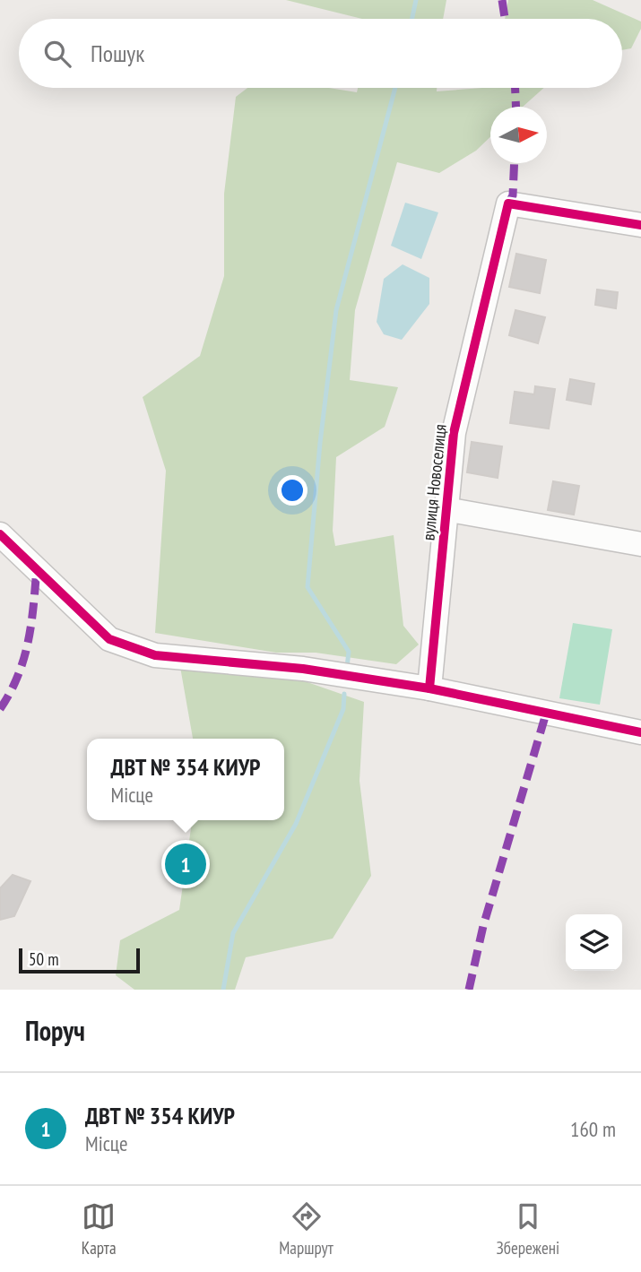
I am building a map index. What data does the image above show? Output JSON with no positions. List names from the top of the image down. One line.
{"streets":{"street":["вулиця Новоселиця"]},"scale_bar":"50 m","north":"right","page":{"search":"Пошук","popup":["ДВТ № 354 КИУР","Місце"],"pins":"1","scale":"50 m","heading":"Поруч","list":[{"mark":"1","name":"ДВТ № 354 КИУР","note":"Місце","value":"160 m"}],"nav":["Карта","Маршрут","Збережені"]}}
